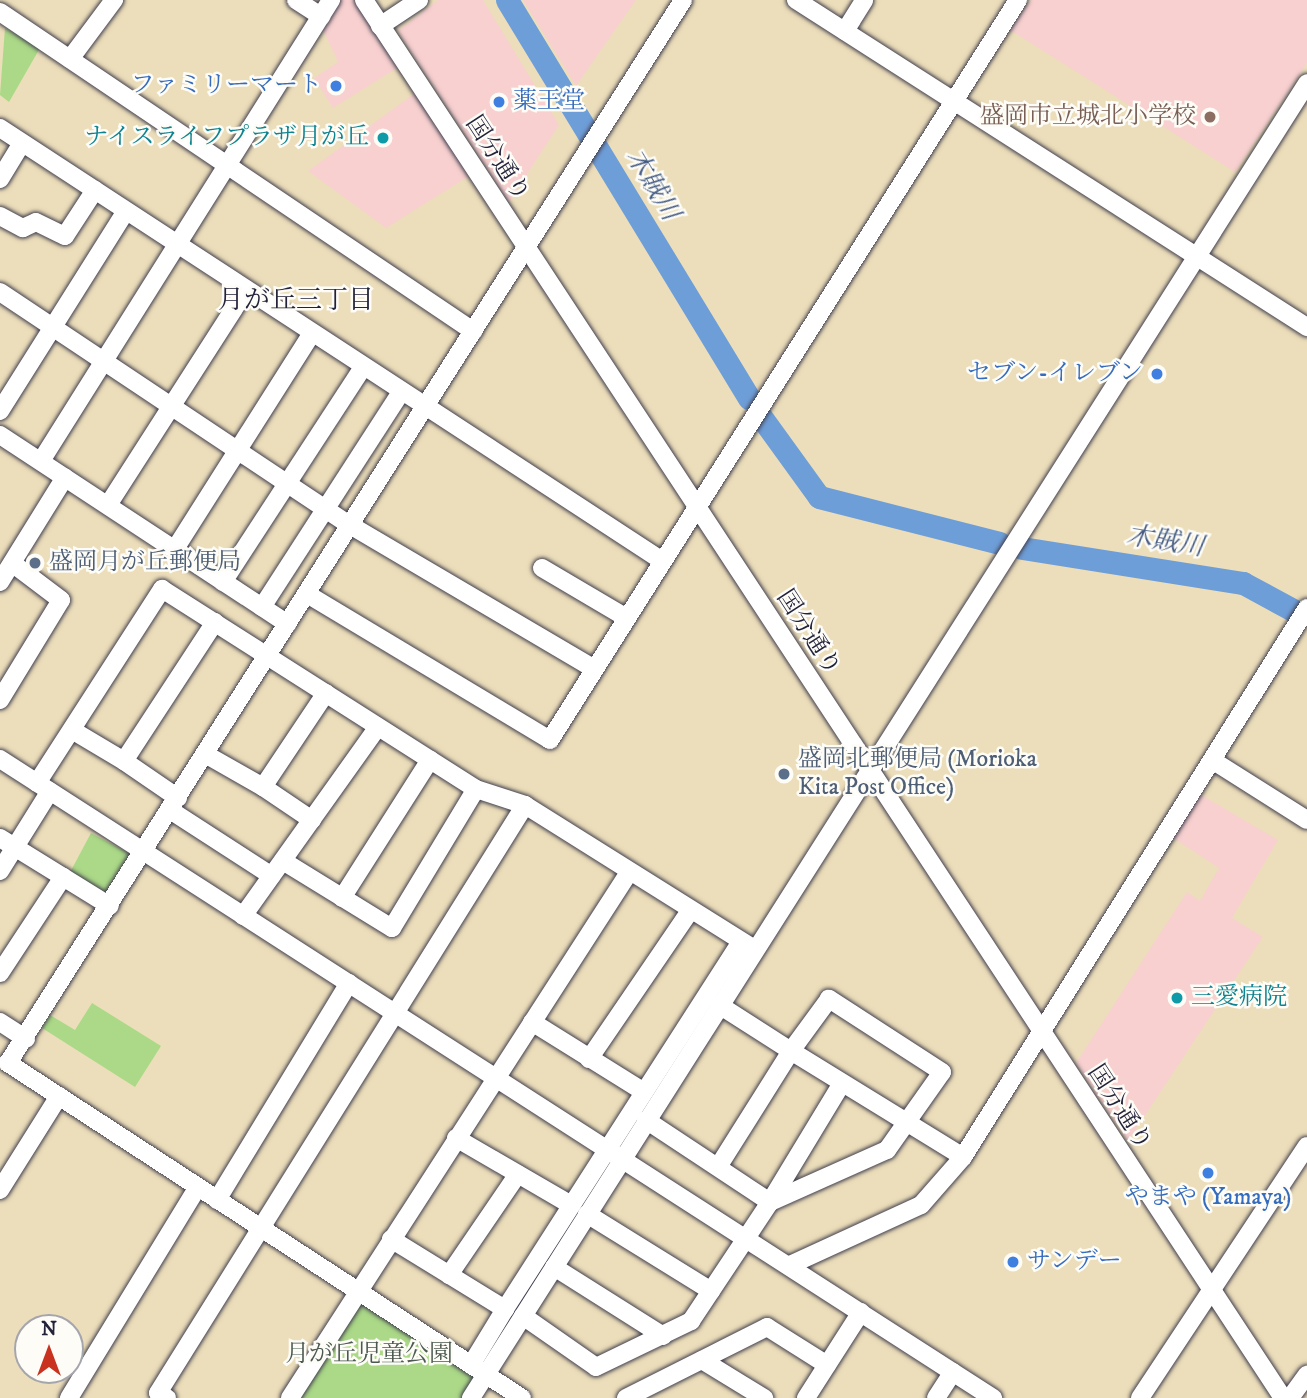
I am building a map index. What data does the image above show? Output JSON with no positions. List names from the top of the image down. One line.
{"streets":{"street":["国分通り"]},"districts":["月が丘三丁目"],"water":["木賊川"],"parks":["月が丘児童公園"],"places":["ファミリーマート","薬王堂","盛岡市立城北小学校","ナイスライフプラザ月が丘","セブン-イレブン","盛岡月が丘郵便局","盛岡北郵便局 (Morioka Kita Post Office)","三愛病院","やまや (Yamaya)","サンデー"],"north":"top"}
